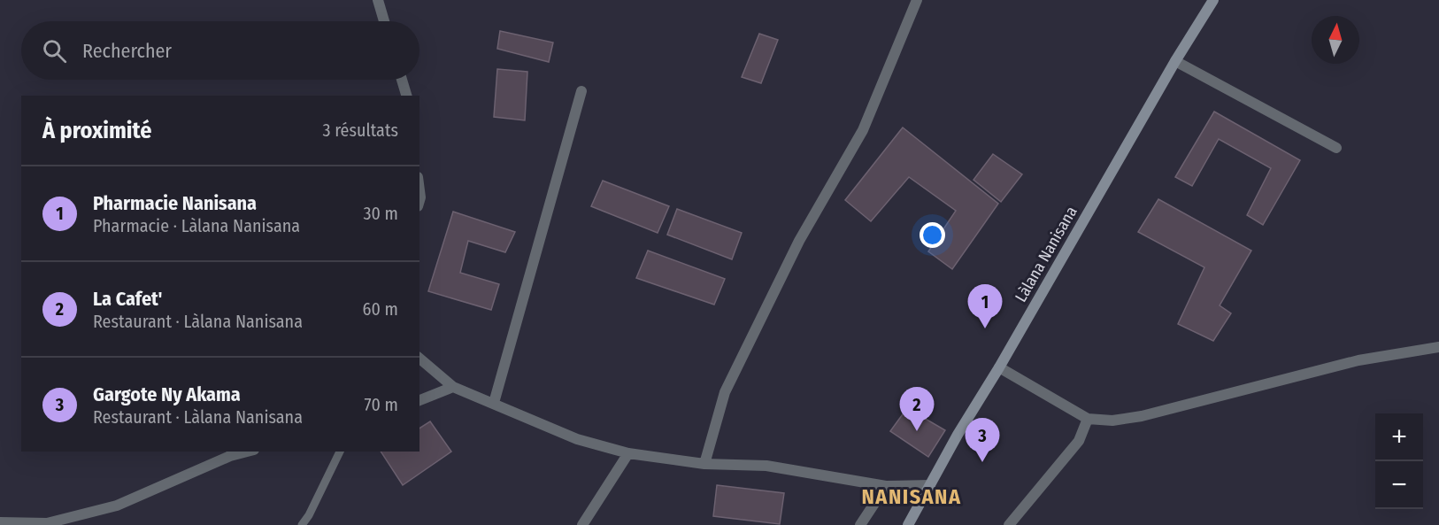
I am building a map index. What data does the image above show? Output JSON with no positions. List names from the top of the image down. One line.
{"streets":{"street":["Làlana Nanisana"]},"districts":["NANISANA"],"north":"top","page":{"search":"Rechercher","heading":["À proximité","3 résultats"],"list":[{"mark":"1","name":"Pharmacie Nanisana","note":"Pharmacie · Làlana Nanisana","value":"30 m"},{"mark":"2","name":"La Cafet'","note":"Restaurant · Làlana Nanisana","value":"60 m"},{"mark":"3","name":"Gargote Ny Akama","note":"Restaurant · Làlana Nanisana","value":"70 m"}],"pins":["1","2","3"],"map_buttons":["+","−"]}}
